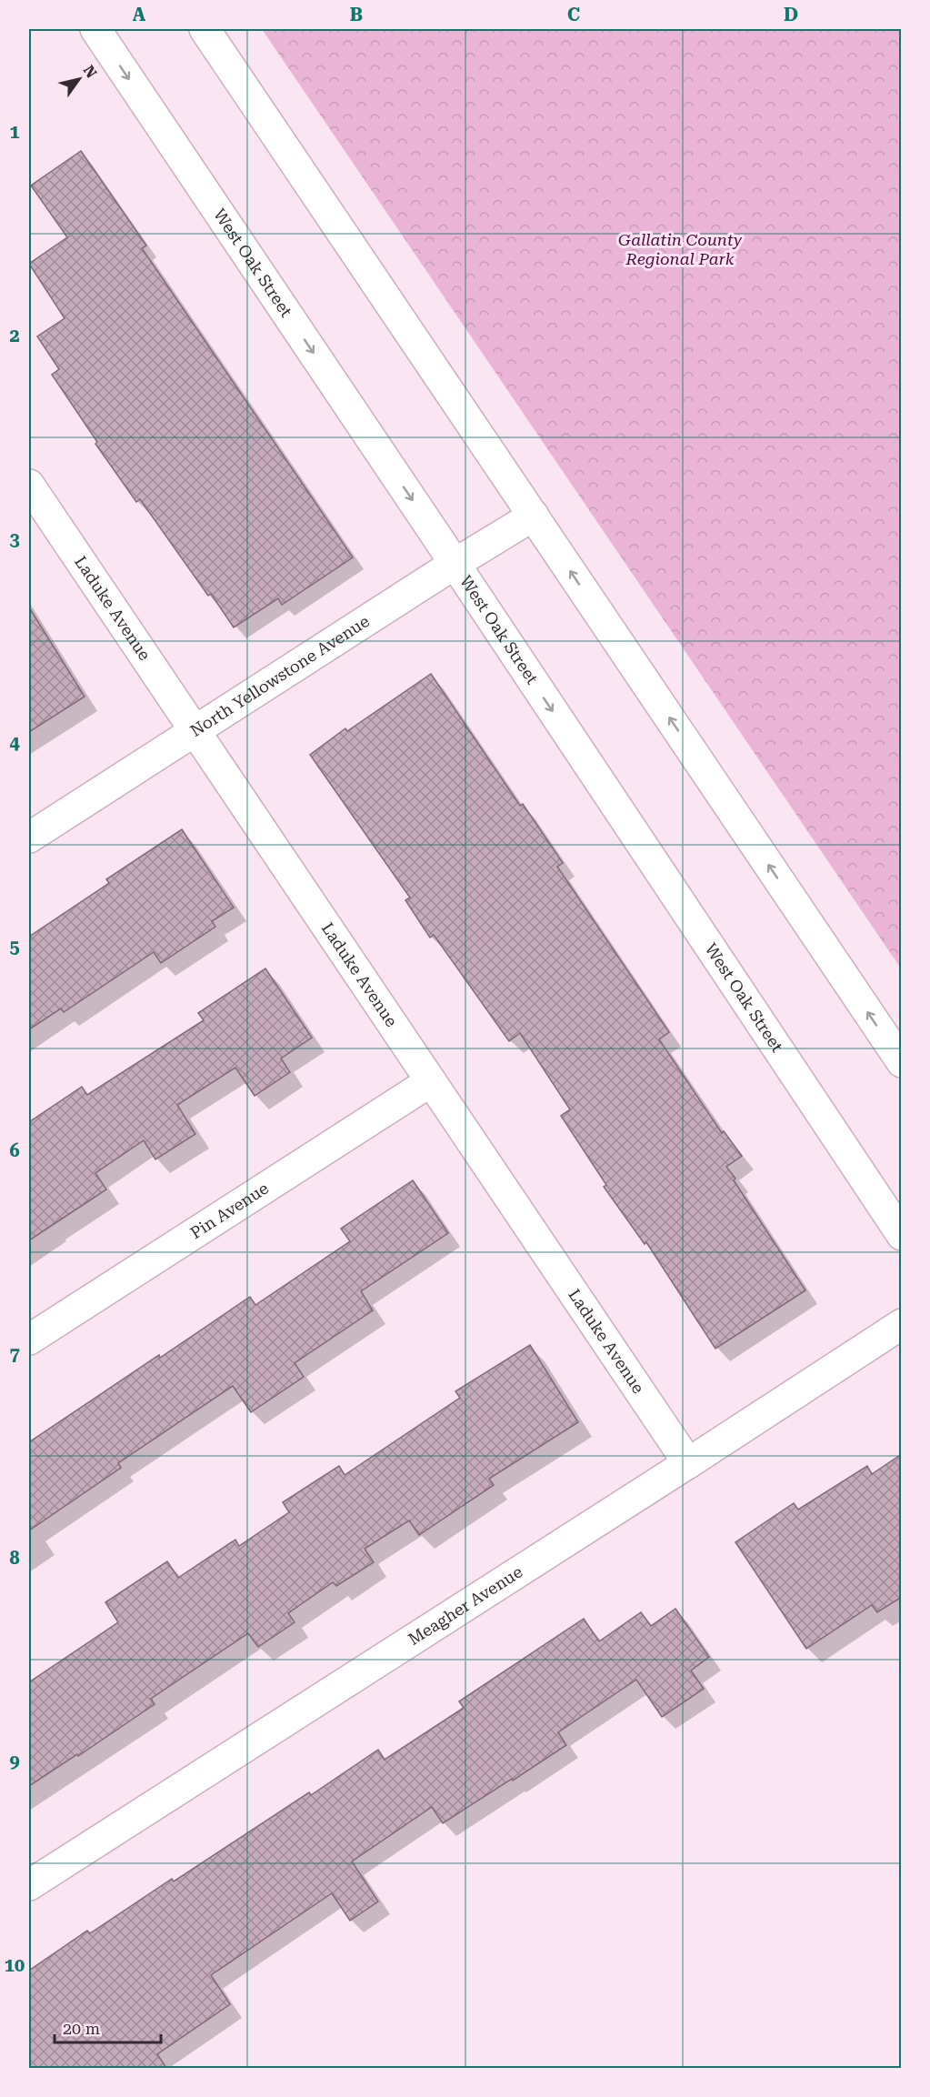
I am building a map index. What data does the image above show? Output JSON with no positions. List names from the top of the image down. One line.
{"streets":{"street":["West Oak Street","Laduke Avenue","North Yellowstone Avenue","Pin Avenue","Meagher Avenue"]},"crossings":[["West Oak Street","North Yellowstone Avenue"],["Laduke Avenue","North Yellowstone Avenue"],["Laduke Avenue","Pin Avenue"],["Laduke Avenue","Meagher Avenue"]],"parks":["Gallatin County Regional Park"],"scale_bar":"20 m","north":"top right","grid":{"columns":["A","B","C","D"],"rows":["1","2","3","4","5","6","7","8","9","10"]}}
